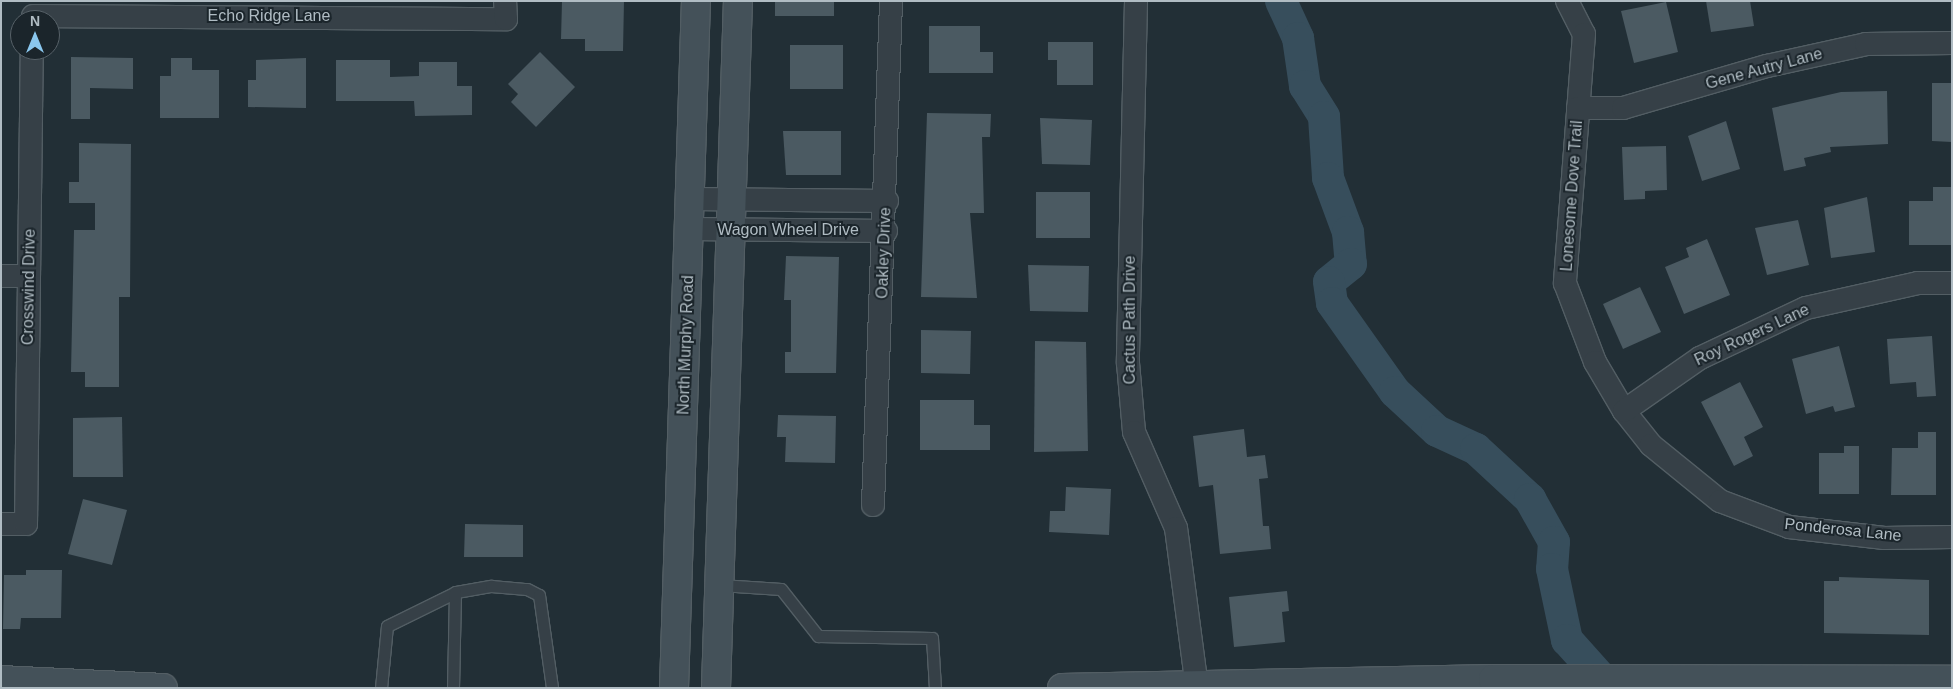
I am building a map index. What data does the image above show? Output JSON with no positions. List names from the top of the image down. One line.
{"streets":{"main road":["North Murphy Road"],"street":["Echo Ridge Lane","Gene Autry Lane","Lonesome Dove Trail","Wagon Wheel Drive","Oakley Drive","Crosswind Drive","Cactus Path Drive","Roy Rogers Lane","Ponderosa Lane"]},"crossings":[["Gene Autry Lane","Lonesome Dove Trail"],["Lonesome Dove Trail","Roy Rogers Lane"],["Lonesome Dove Trail","Ponderosa Lane"],["Wagon Wheel Drive","Oakley Drive"],["Wagon Wheel Drive","North Murphy Road"],["Roy Rogers Lane","Ponderosa Lane"]],"north":"top"}
